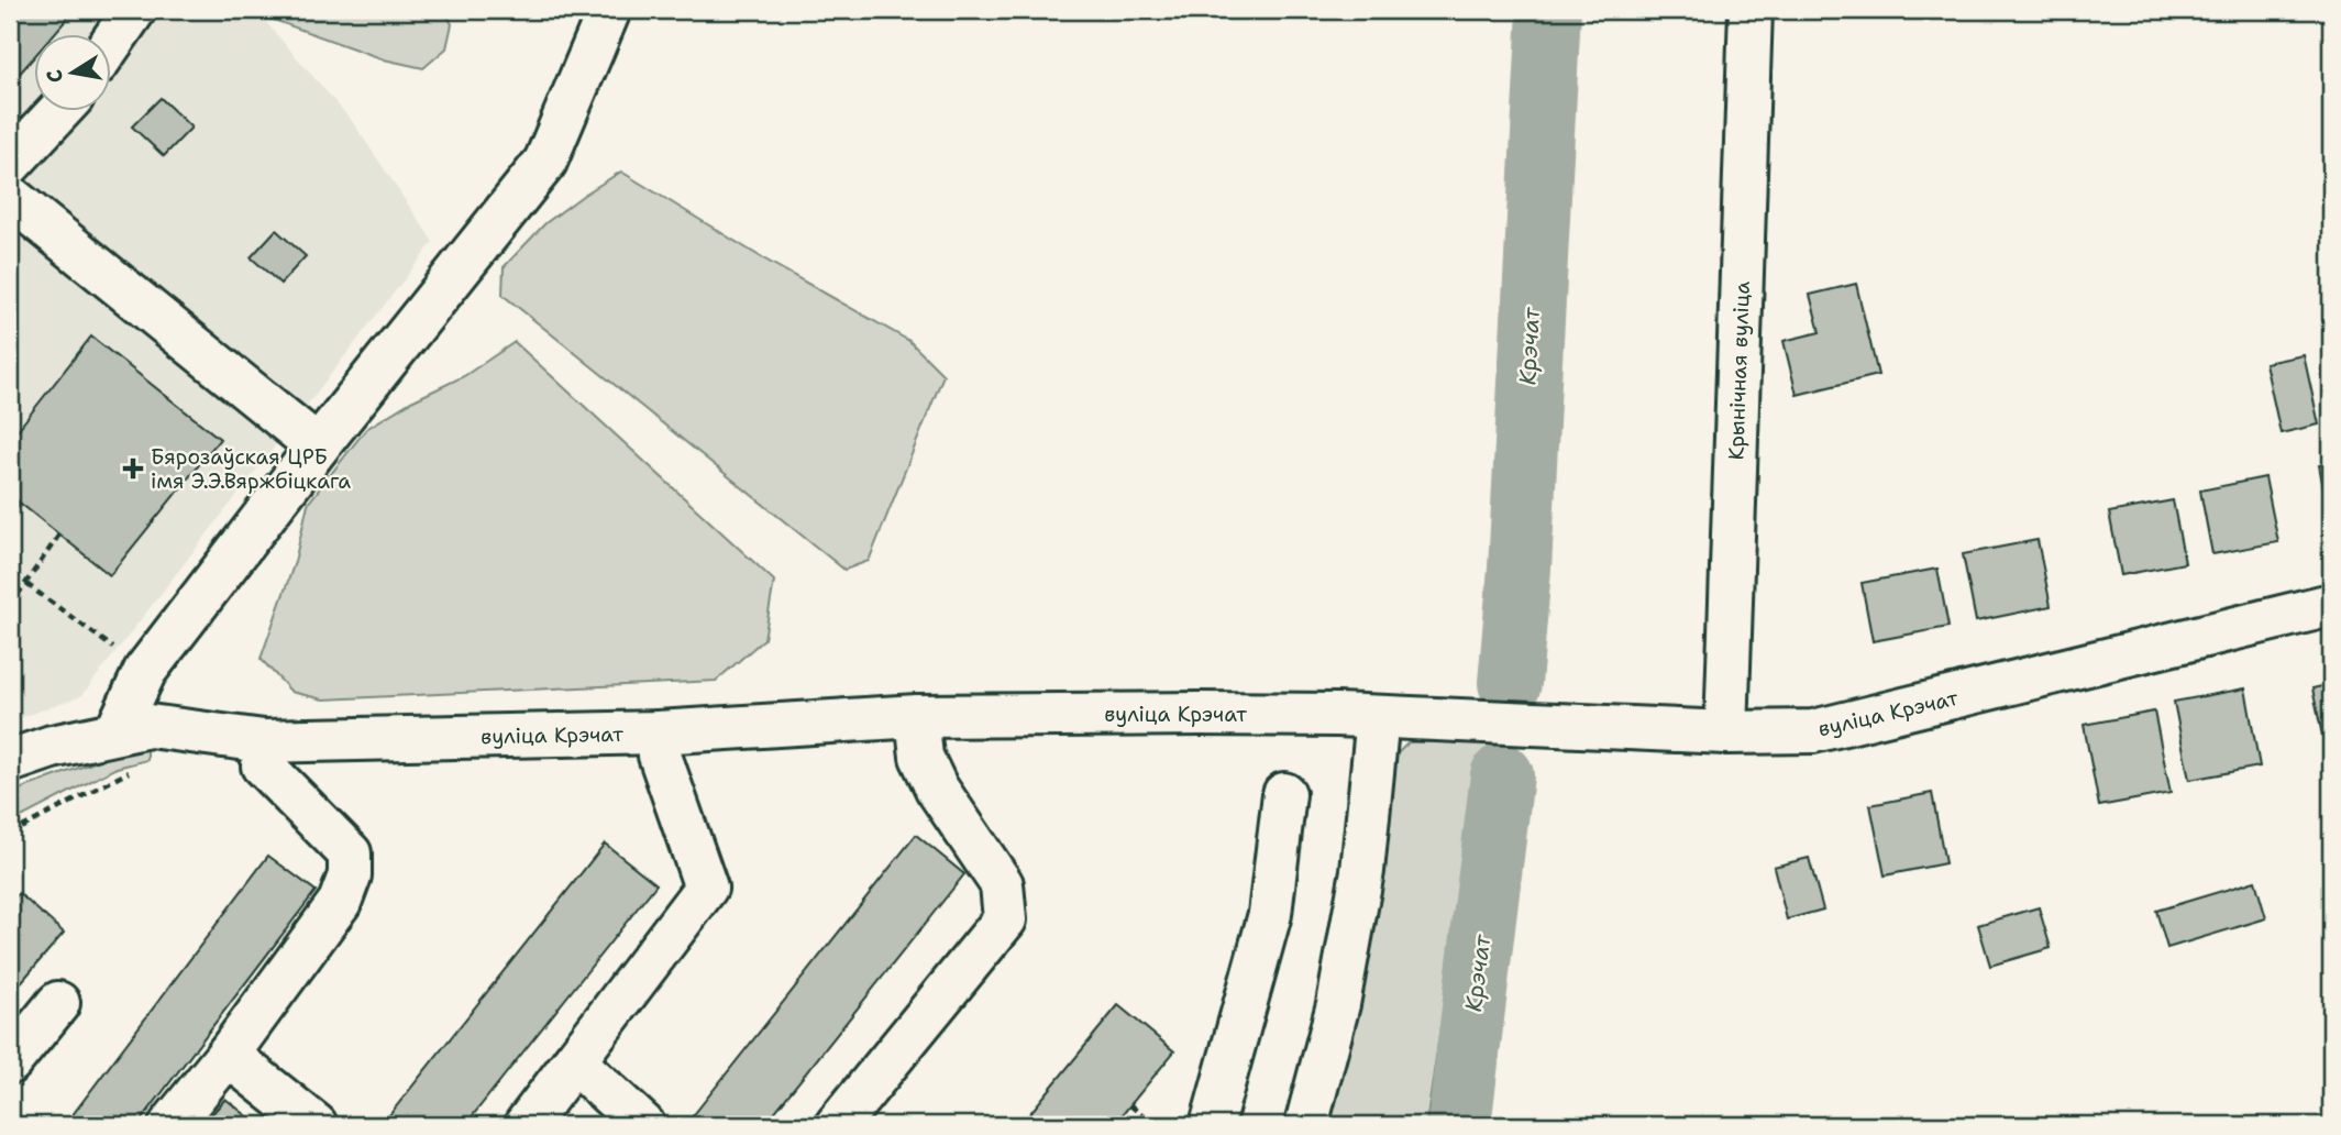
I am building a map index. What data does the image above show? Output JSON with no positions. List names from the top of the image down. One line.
{"streets":{"street":["Крынічная вуліца","вуліца Крэчат"]},"crossings":[["Крынічная вуліца","вуліца Крэчат"]],"water":["Крэчат"],"places":{"health":["Бярозаўская ЦРБ імя Э.Э.Вяржбіцкага"]},"north":"left"}
